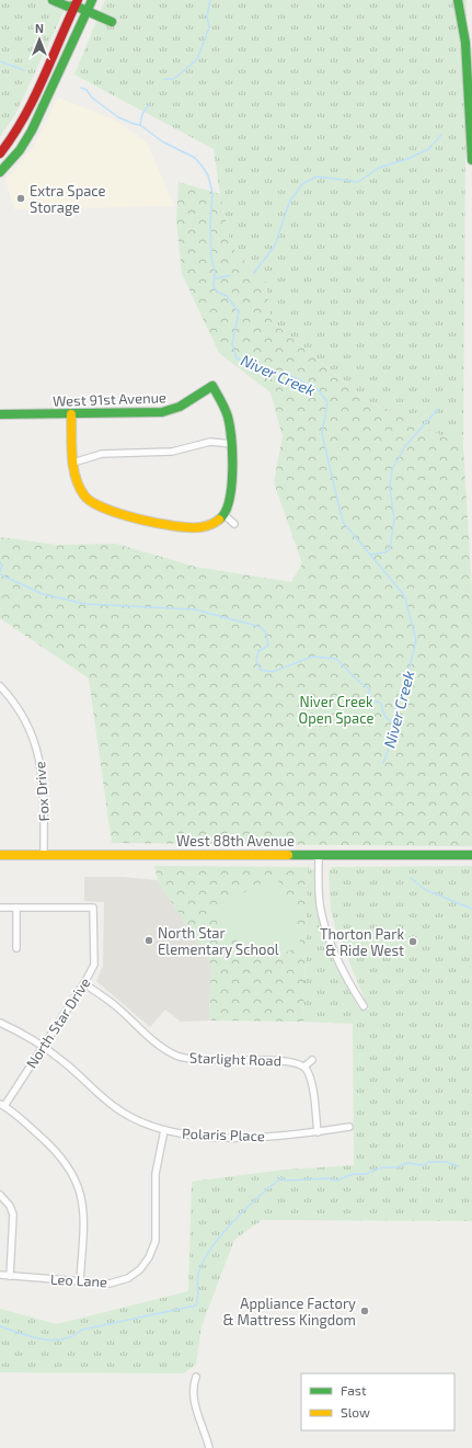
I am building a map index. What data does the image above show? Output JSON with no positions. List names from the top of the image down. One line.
{"streets":{"main road":["West 91st Avenue","West 88th Avenue"],"street":["Fox Drive","North Star Drive","Starlight Road","Polaris Place","Leo Lane"]},"crossings":[["Fox Drive","West 88th Avenue"],["North Star Drive","Starlight Road"],["North Star Drive","Polaris Place"],["Polaris Place","Leo Lane"]],"water":["Niver Creek"],"parks":["Niver Creek Open Space"],"places":["Extra Space Storage","North Star Elementary School","Thorton Park & Ride West","Appliance Factory & Mattress Kingdom"],"legend":["Fast","Slow"],"north":"top"}
